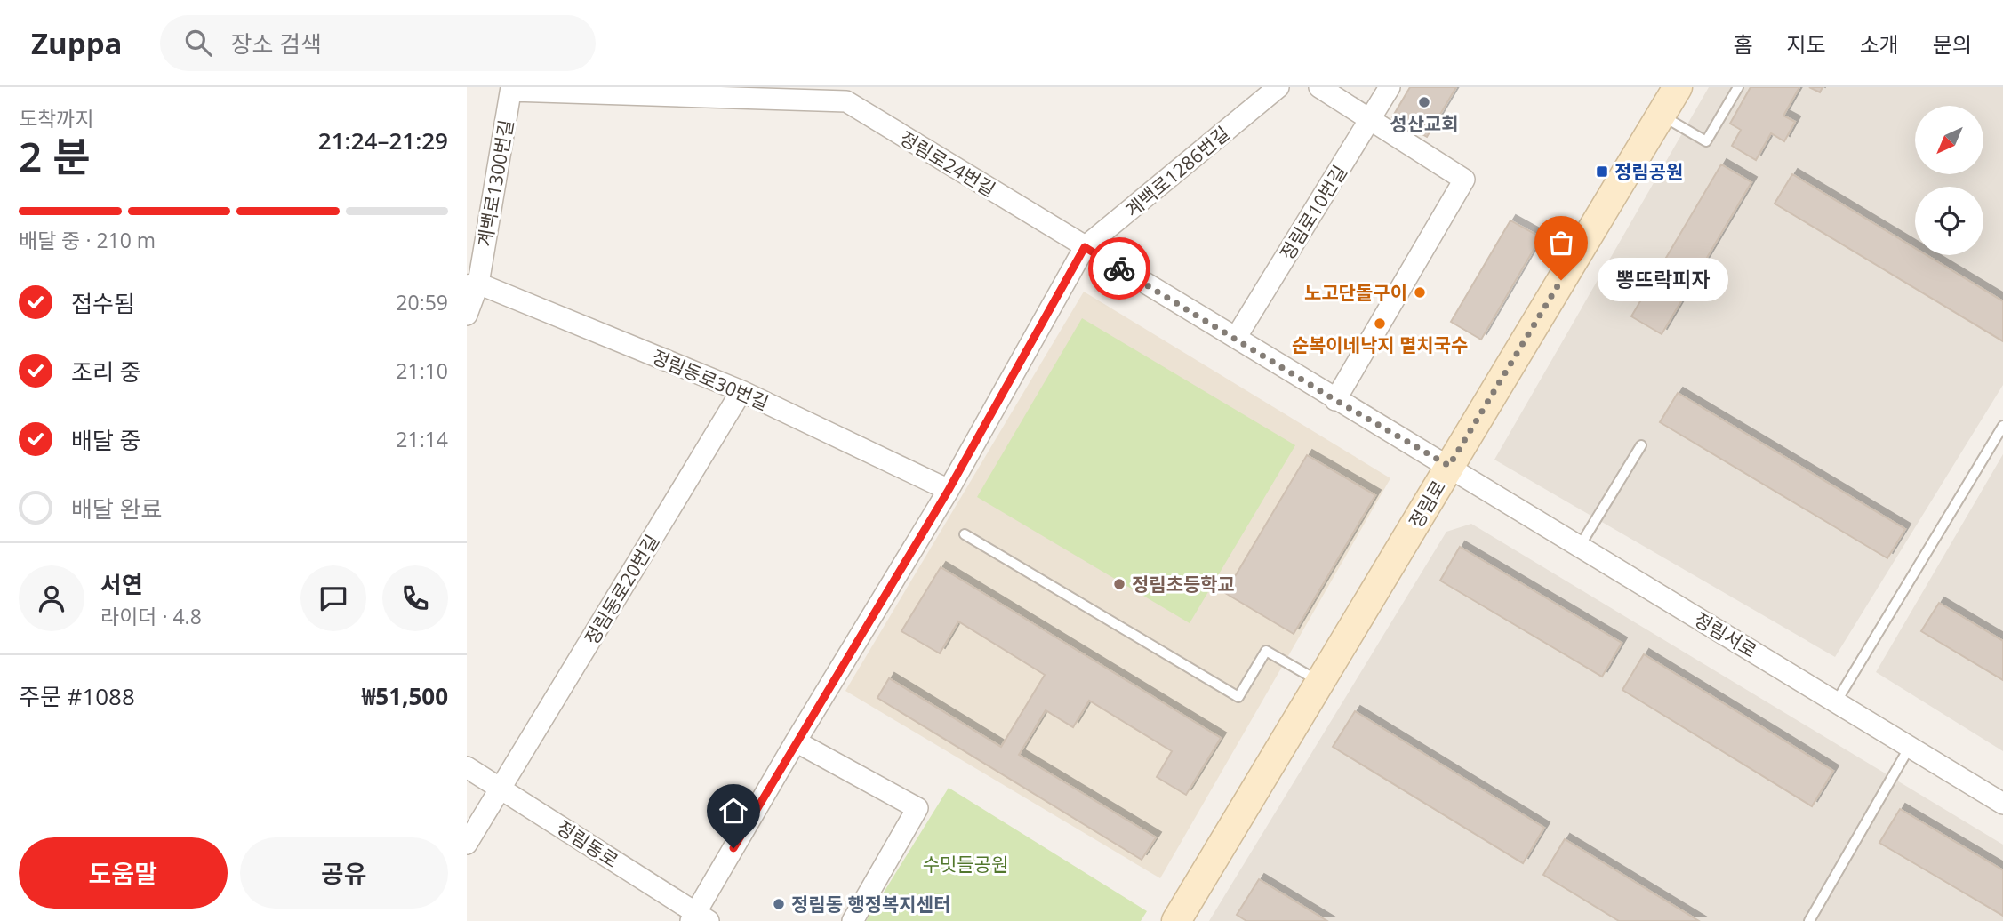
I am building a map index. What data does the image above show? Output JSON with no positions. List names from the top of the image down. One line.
{"streets":{"main road":["정림로"],"street":["정림로24번길","계백로1286번길","계백로1300번길","정림로10번길","정림동로30번길","정림동로20번길","정림서로","정림동로"]},"crossings":[["정림로24번길","계백로1286번길"],["정림로24번길","계백로1300번길"],["정림로24번길","정림로10번길"],["정림로24번길","정림로"],["정림로24번길","정림서로"],["계백로1286번길","정림동로30번길"],["계백로1286번길","정림동로"],["계백로1300번길","정림동로30번길"],["정림동로30번길","정림동로20번길"],["정림로","정림서로"],["정림동로20번길","정림동로"]],"parks":["수밋들공원"],"places":{"other":["성산교회","뽕뜨락피자","노고단돌구이","순복이네낙지 멸치국수","정림초등학교","정림동 행정복지센터"],"transit":["정림공원"]},"north":"bottom left","page":{"header":"Zuppa","search":"장소 검색","nav":["홈","지도","소개","문의"],"heading":["2 분","도착까지","21:24–21:29"],"panel":["서연","라이더 · 4.8","주문 #1088","₩51,500"],"bar":"배달 중 · 210 m","bubble":"뽕뜨락피자","list":[["접수됨","20:59"],["조리 중","21:10"],["배달 중","21:14"],"배달 완료"],"buttons":["도움말","공유"]}}
